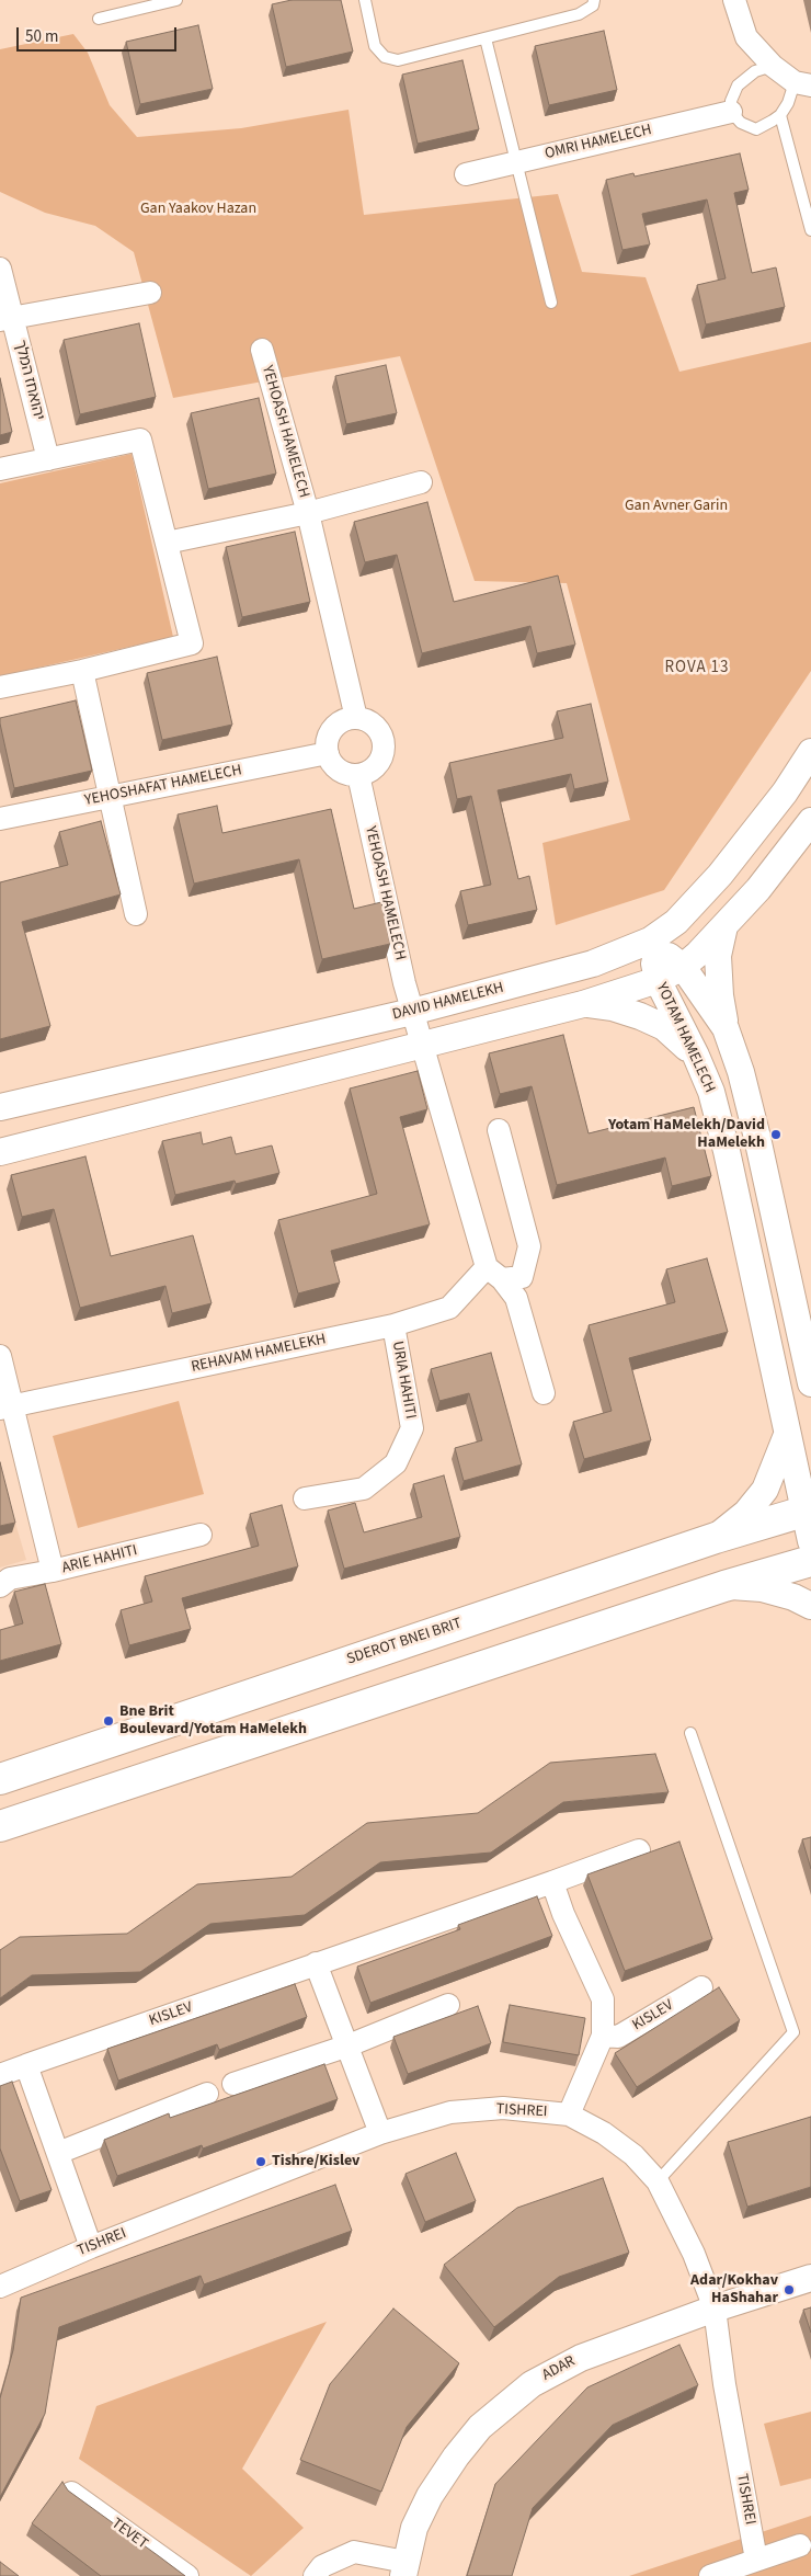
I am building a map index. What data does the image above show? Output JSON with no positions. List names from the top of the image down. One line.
{"streets":{"main road":["SDEROT BNEI BRIT"],"street":["OMRI HAMELECH","יהואחז המלך","YEHOASH HAMELECH","YEHOSHAFAT HAMELECH","DAVID HAMELEKH","YOTAM HAMELECH","REHAVAM HAMELEKH","URIA HAHITI","ARIE HAHITI","KISLEV","TISHREI","ADAR","TEVET"]},"crossings":[["YEHOASH HAMELECH","YEHOSHAFAT HAMELECH"],["YEHOASH HAMELECH","DAVID HAMELEKH"],["DAVID HAMELEKH","YOTAM HAMELECH"],["YOTAM HAMELECH","SDEROT BNEI BRIT"],["REHAVAM HAMELEKH","URIA HAHITI"],["TISHREI","ADAR"]],"districts":["ROVA 13"],"parks":["Gan Yaakov Hazan","Gan Avner Garin"],"places":["Yotam HaMelekh/David HaMelekh","Bne Brit Boulevard/Yotam HaMelekh","Tishre/Kislev","Adar/Kokhav HaShahar"],"scale_bar":"50 m"}
